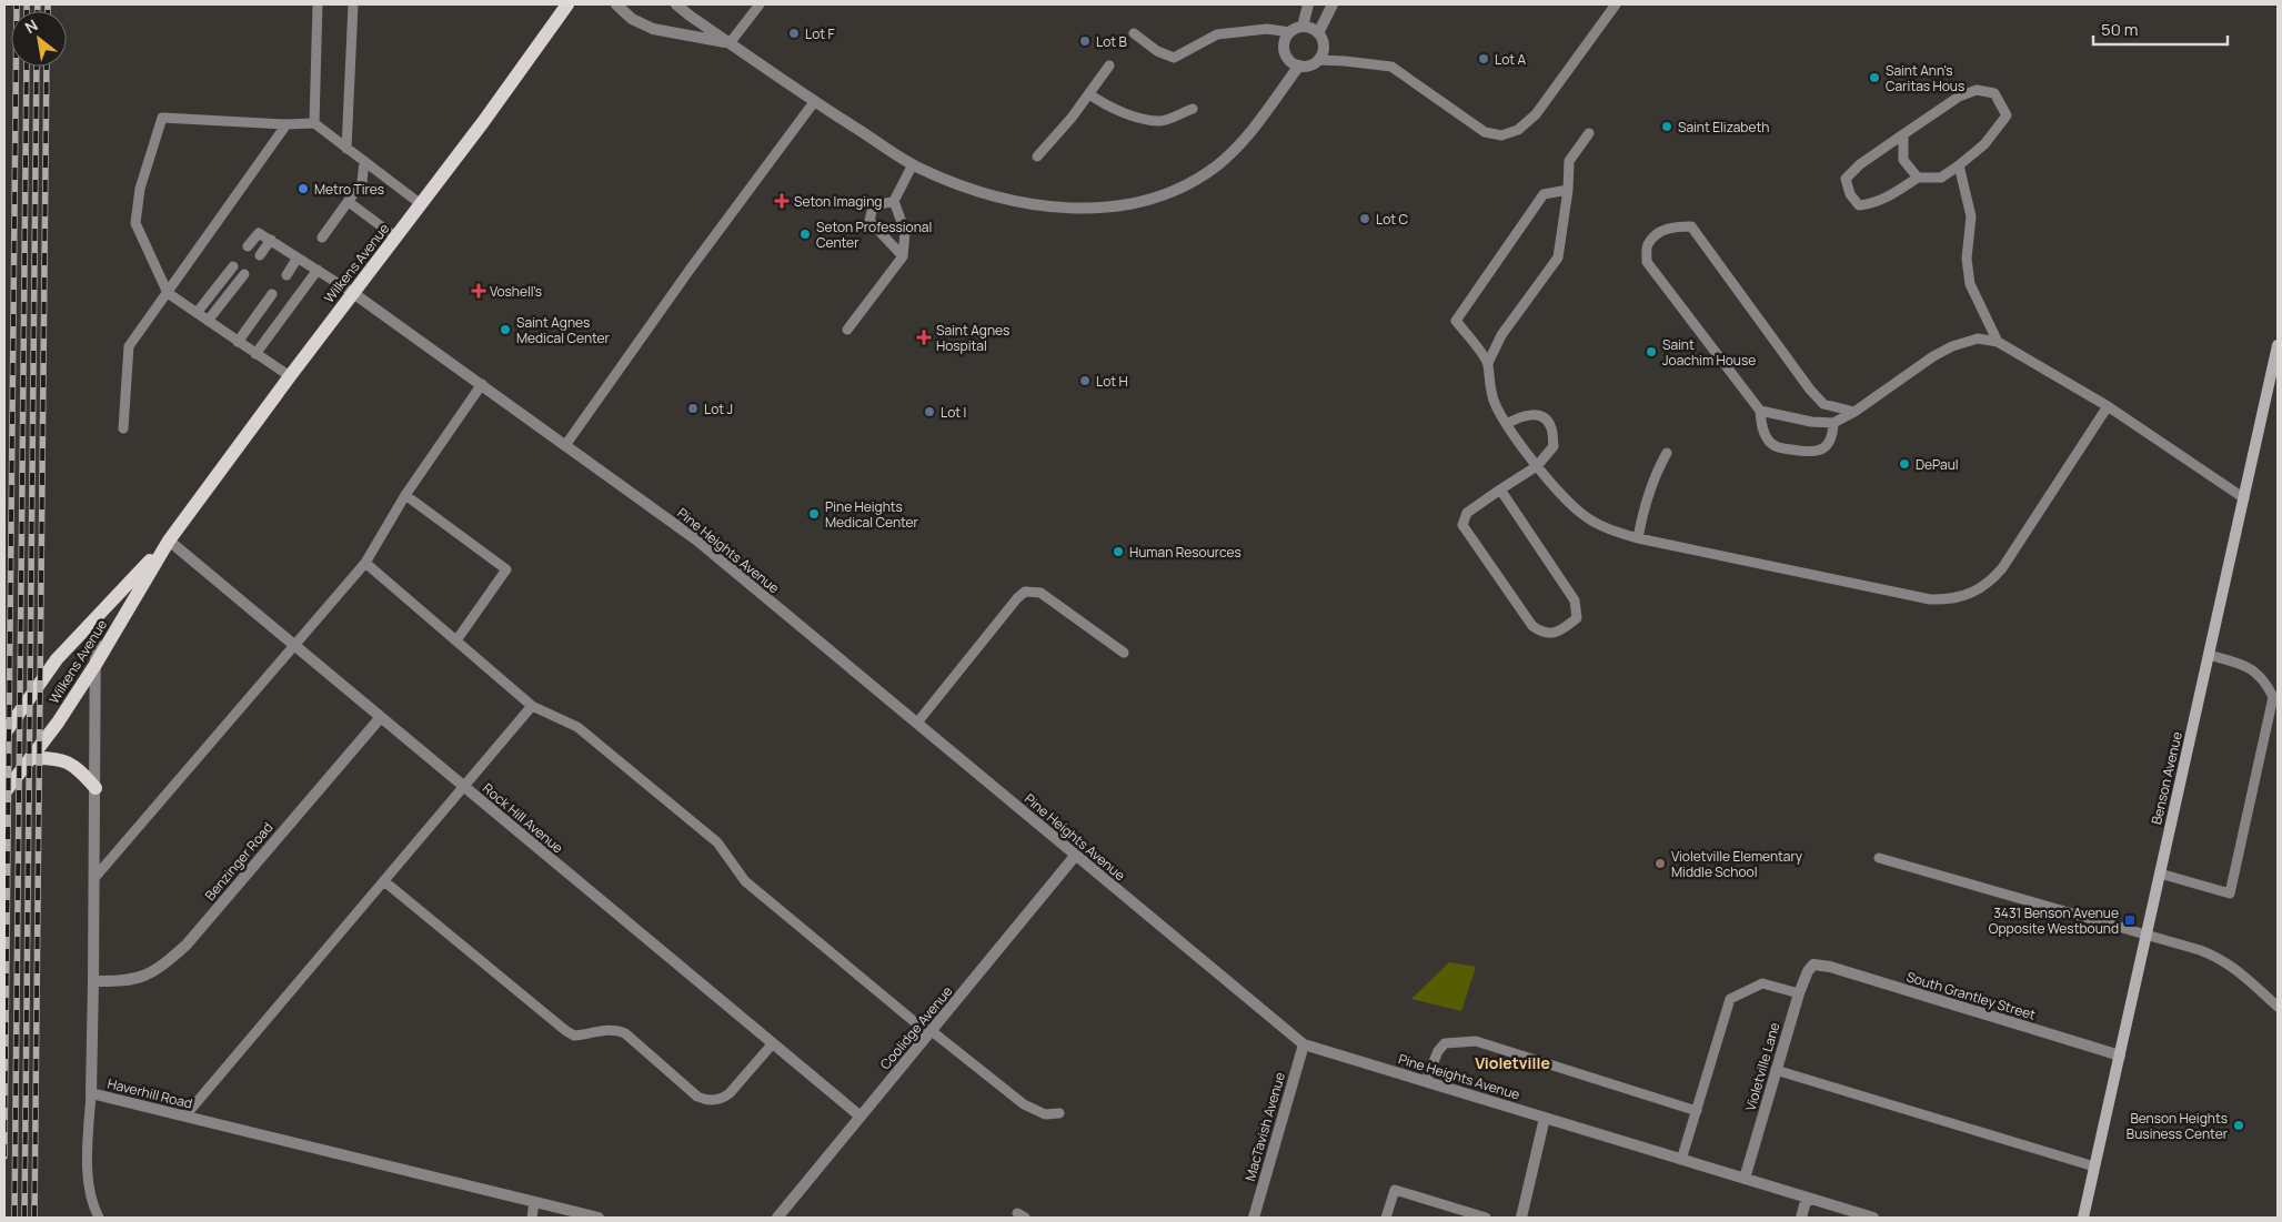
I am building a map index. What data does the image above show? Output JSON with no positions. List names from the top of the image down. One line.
{"streets":{"main road":["Wilkens Avenue"],"street":["Pine Heights Avenue","Benson Avenue","Rock Hill Avenue","Benzinger Road","South Grantley Street","Coolidge Avenue","Violetville Lane","Haverhill Road","MacTavish Avenue"]},"crossings":[["Wilkens Avenue","Pine Heights Avenue"],["Wilkens Avenue","Rock Hill Avenue"],["Wilkens Avenue","Haverhill Road"],["Pine Heights Avenue","Coolidge Avenue"],["Pine Heights Avenue","Violetville Lane"],["Pine Heights Avenue","MacTavish Avenue"],["Benson Avenue","South Grantley Street"],["Rock Hill Avenue","Benzinger Road"],["Rock Hill Avenue","Coolidge Avenue"],["Benzinger Road","Haverhill Road"],["South Grantley Street","Violetville Lane"]],"districts":["Violetville"],"places":{"other":["Lot F","Lot B","Lot A","Saint Ann's Caritas Hous","Saint Elizabeth","Metro Tires","Lot C","Seton Professional Center","Saint Agnes Medical Center","Saint Joachim House","Lot H","Lot J","Lot I","DePaul","Pine Heights Medical Center","Human Resources","Violetville Elementary Middle School","Benson Heights Business Center"],"health":["Seton Imaging","Voshell's","Saint Agnes Hospital"],"transit":["3431 Benson Avenue Opposite Westbound"]},"scale_bar":"50 m","north":"top left"}
